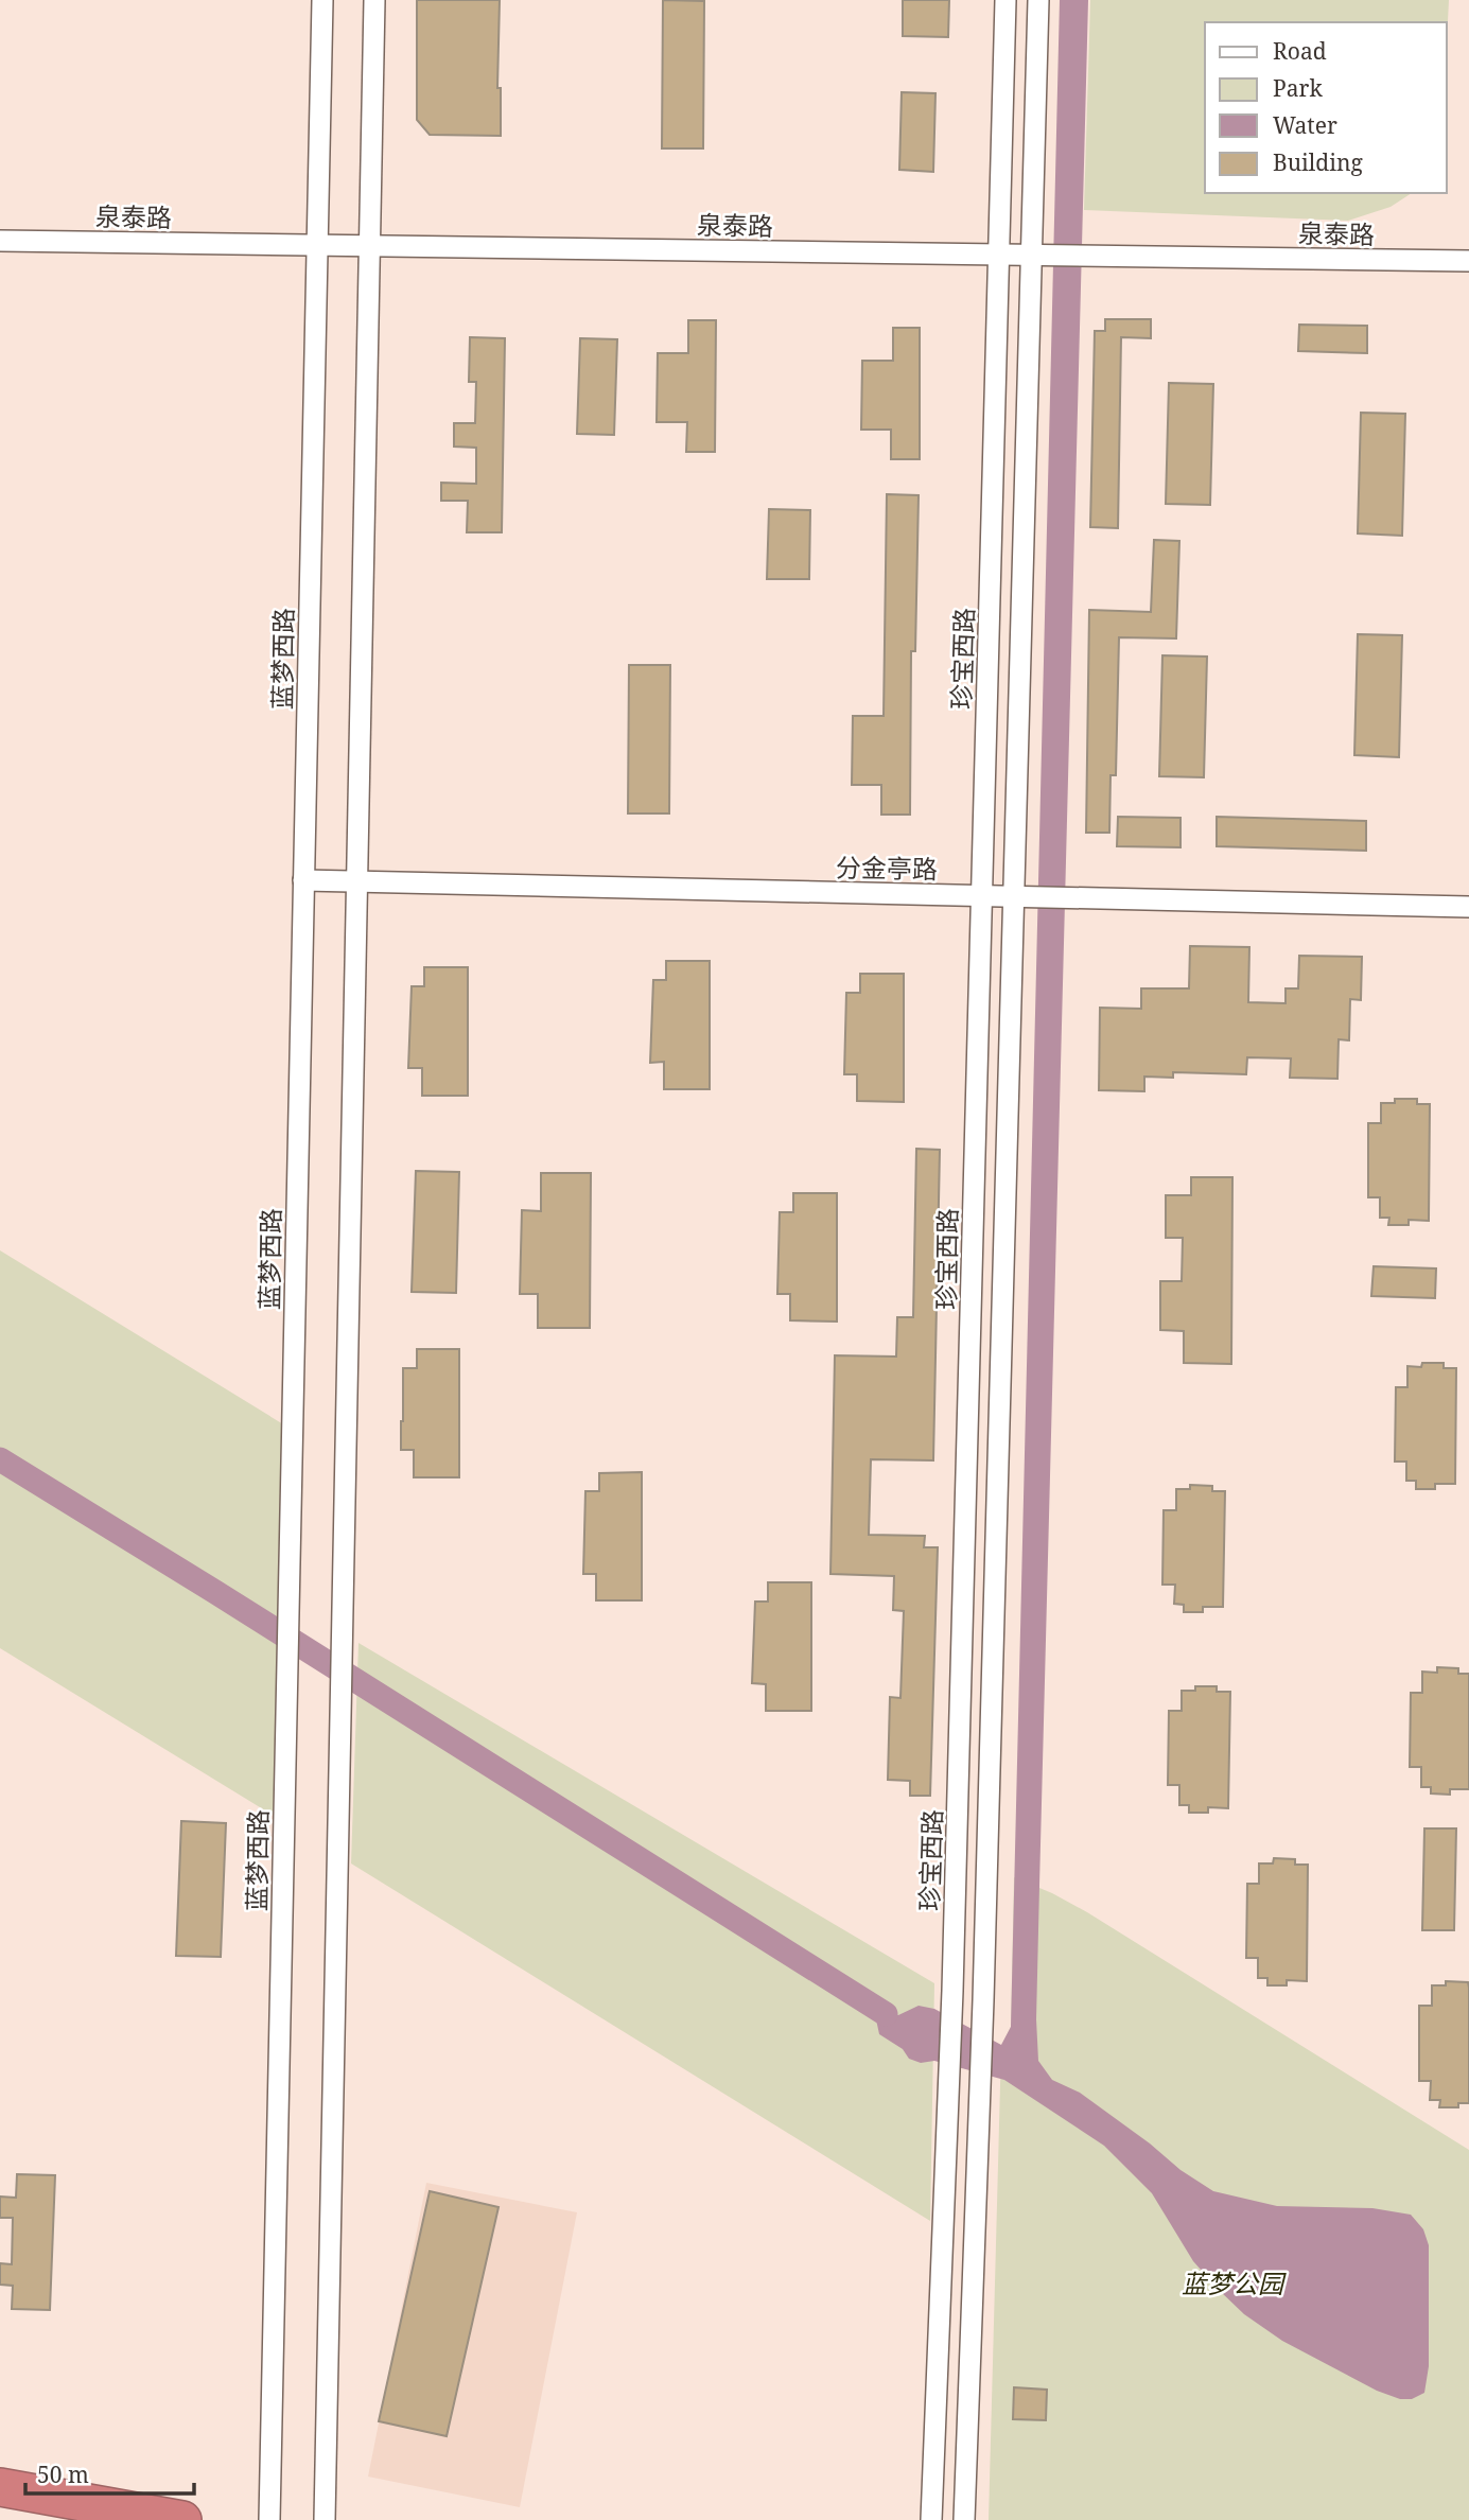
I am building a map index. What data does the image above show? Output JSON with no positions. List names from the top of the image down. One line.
{"streets":{"street":["泉泰路","蓝梦西路","珍宝西路","分金亭路"]},"crossings":[["泉泰路","蓝梦西路"],["泉泰路","珍宝西路"],["蓝梦西路","分金亭路"],["珍宝西路","分金亭路"]],"parks":["蓝梦公园"],"legend":["Road","Park","Water","Building"],"scale_bar":"50 m"}
